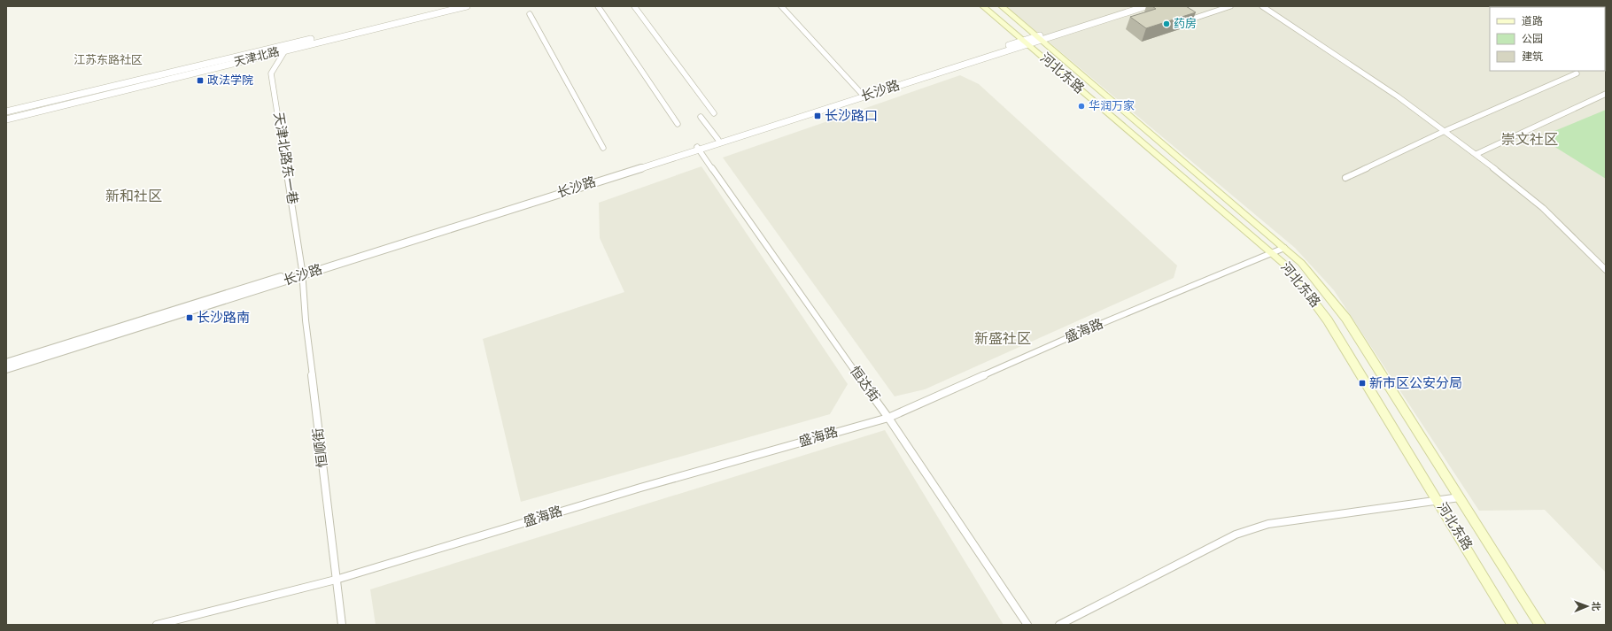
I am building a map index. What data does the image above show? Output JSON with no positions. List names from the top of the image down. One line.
{"streets":{"main road":["河北东路"],"street":["天津北路","长沙路","天津北路东一巷","盛海路","恒达街","恒顺街"]},"crossings":[["天津北路","天津北路东一巷"],["河北东路","长沙路"],["河北东路","盛海路"],["长沙路","天津北路东一巷"],["长沙路","恒达街"],["长沙路","恒顺街"],["天津北路东一巷","恒顺街"],["盛海路","恒达街"],["盛海路","恒顺街"]],"districts":["江苏东路社区","崇文社区","新和社区","新盛社区"],"places":{"other":["药房","华润万家"],"transit":["政法学院","长沙路口","长沙路南","新市区公安分局"]},"legend":["道路","公园","建筑"],"north":"right"}
